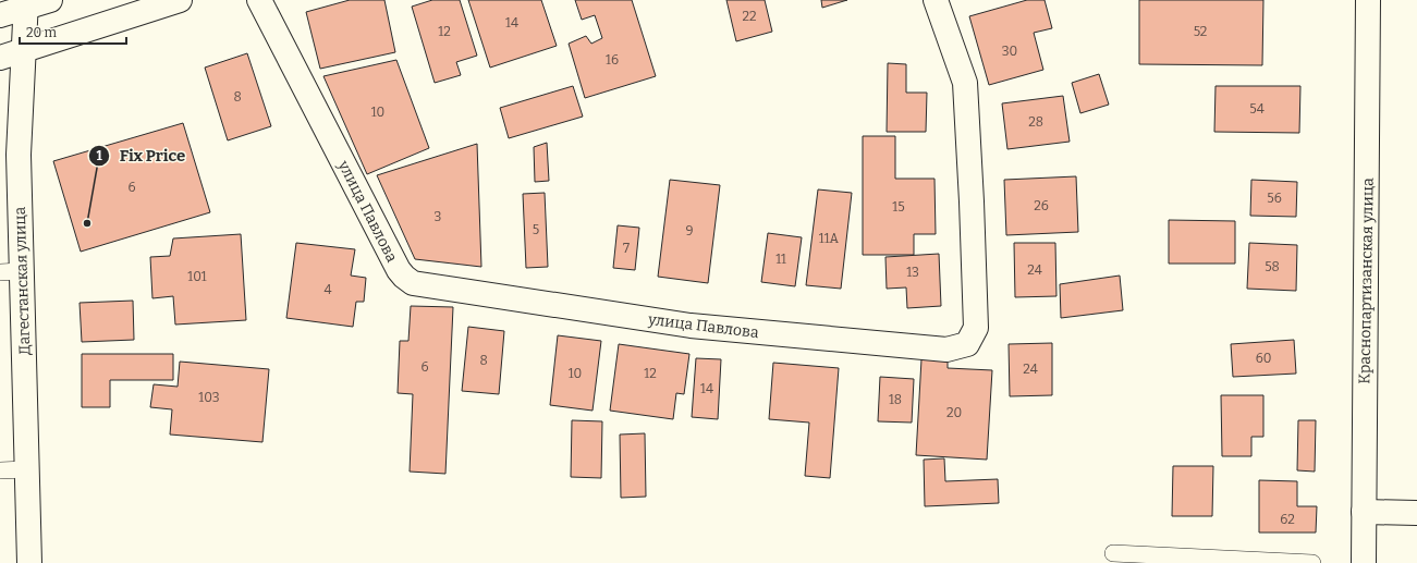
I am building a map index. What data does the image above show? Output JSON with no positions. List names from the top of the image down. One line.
{"streets":{"street":["улица Павлова","Дагестанская улица","Краснопартизанская улица"]},"places":["Fix Price"],"house_numbers":["22","14","12","52","30","16","8","54","10","28","6","56","26","15","3","5","9","11А","7","11","58","24","13","101","4","60","8","6","24","10","12","14","103","18","20","62"],"scale_bar":"20 m"}
